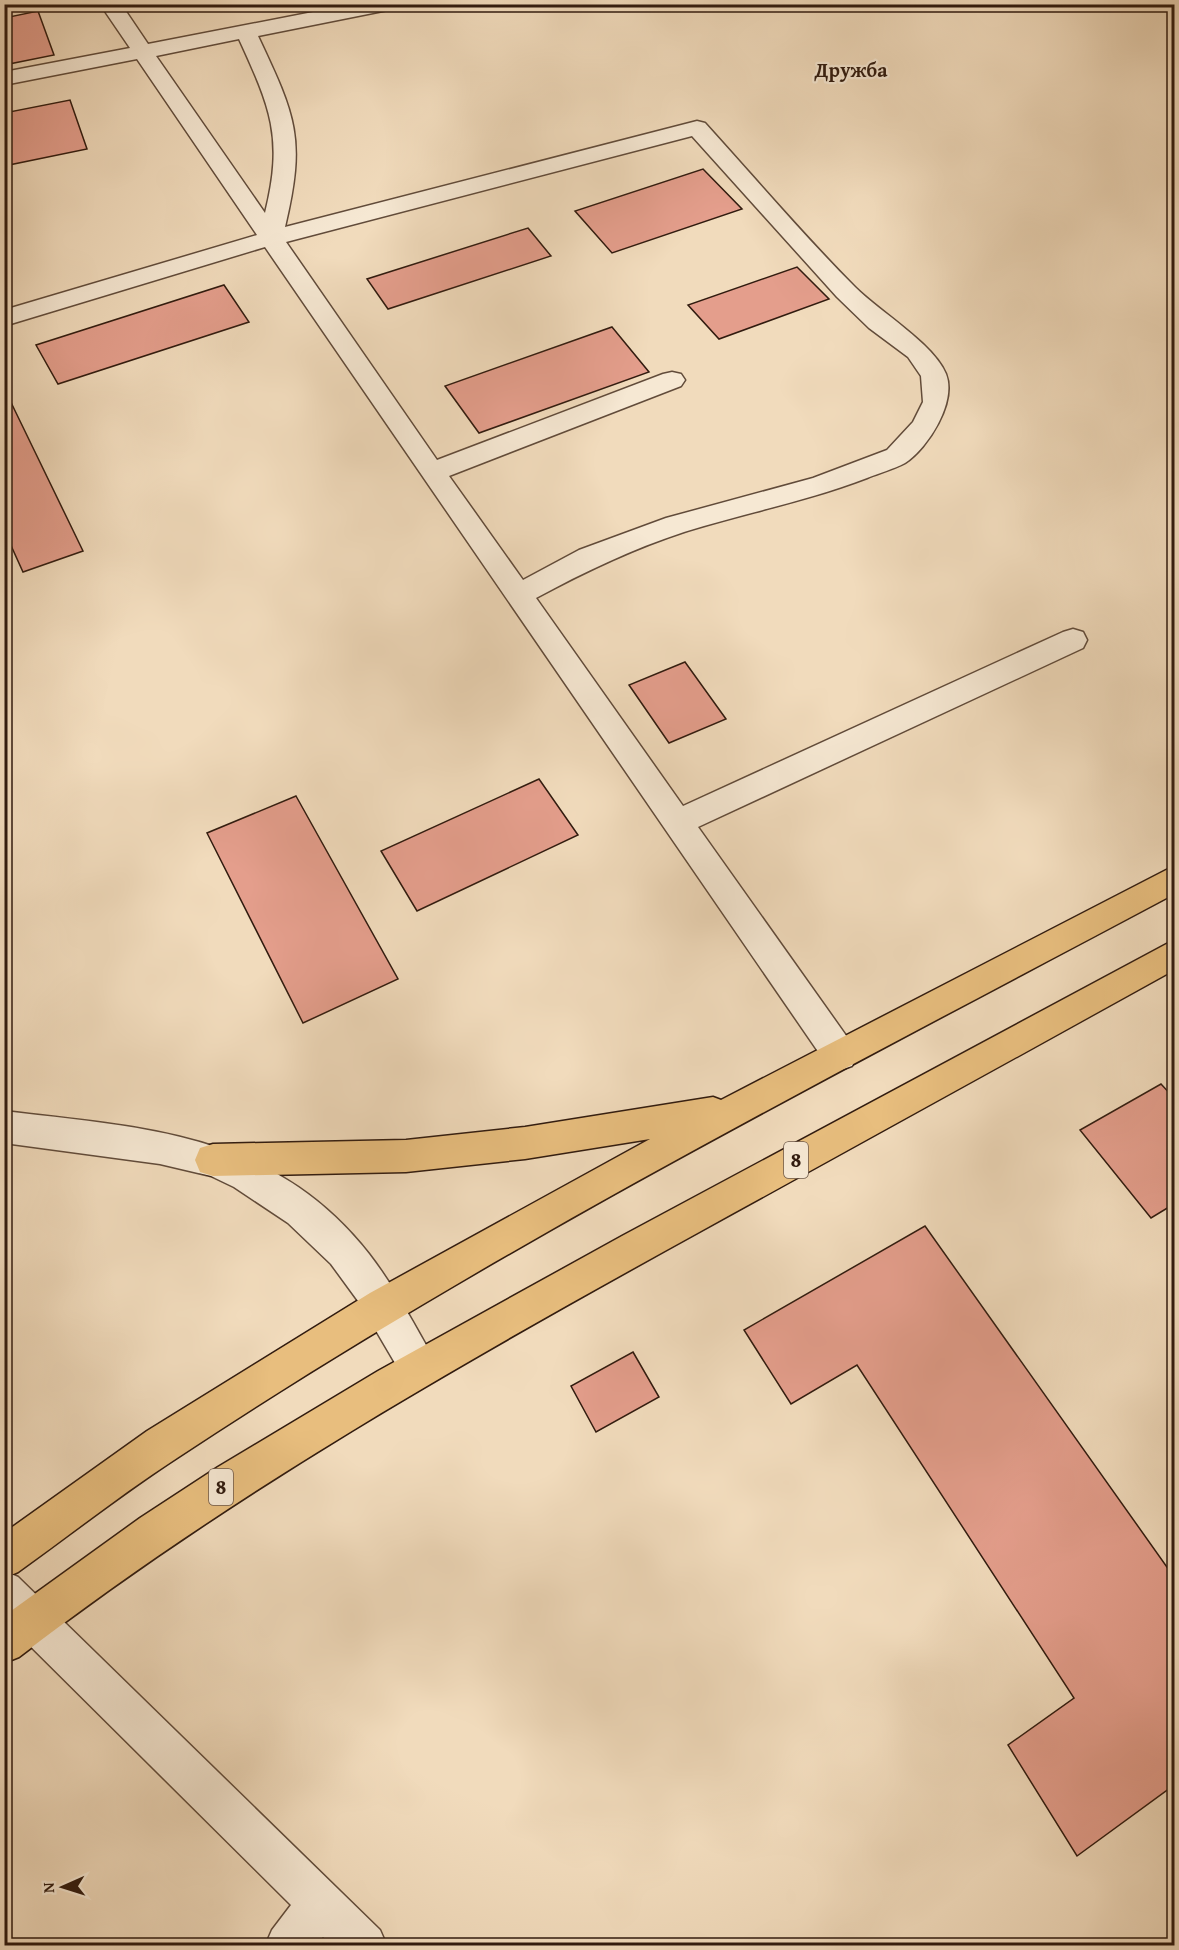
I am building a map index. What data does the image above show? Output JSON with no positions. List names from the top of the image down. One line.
{"streets":{"main road":["8"]},"districts":["Дружба"],"north":"left"}
